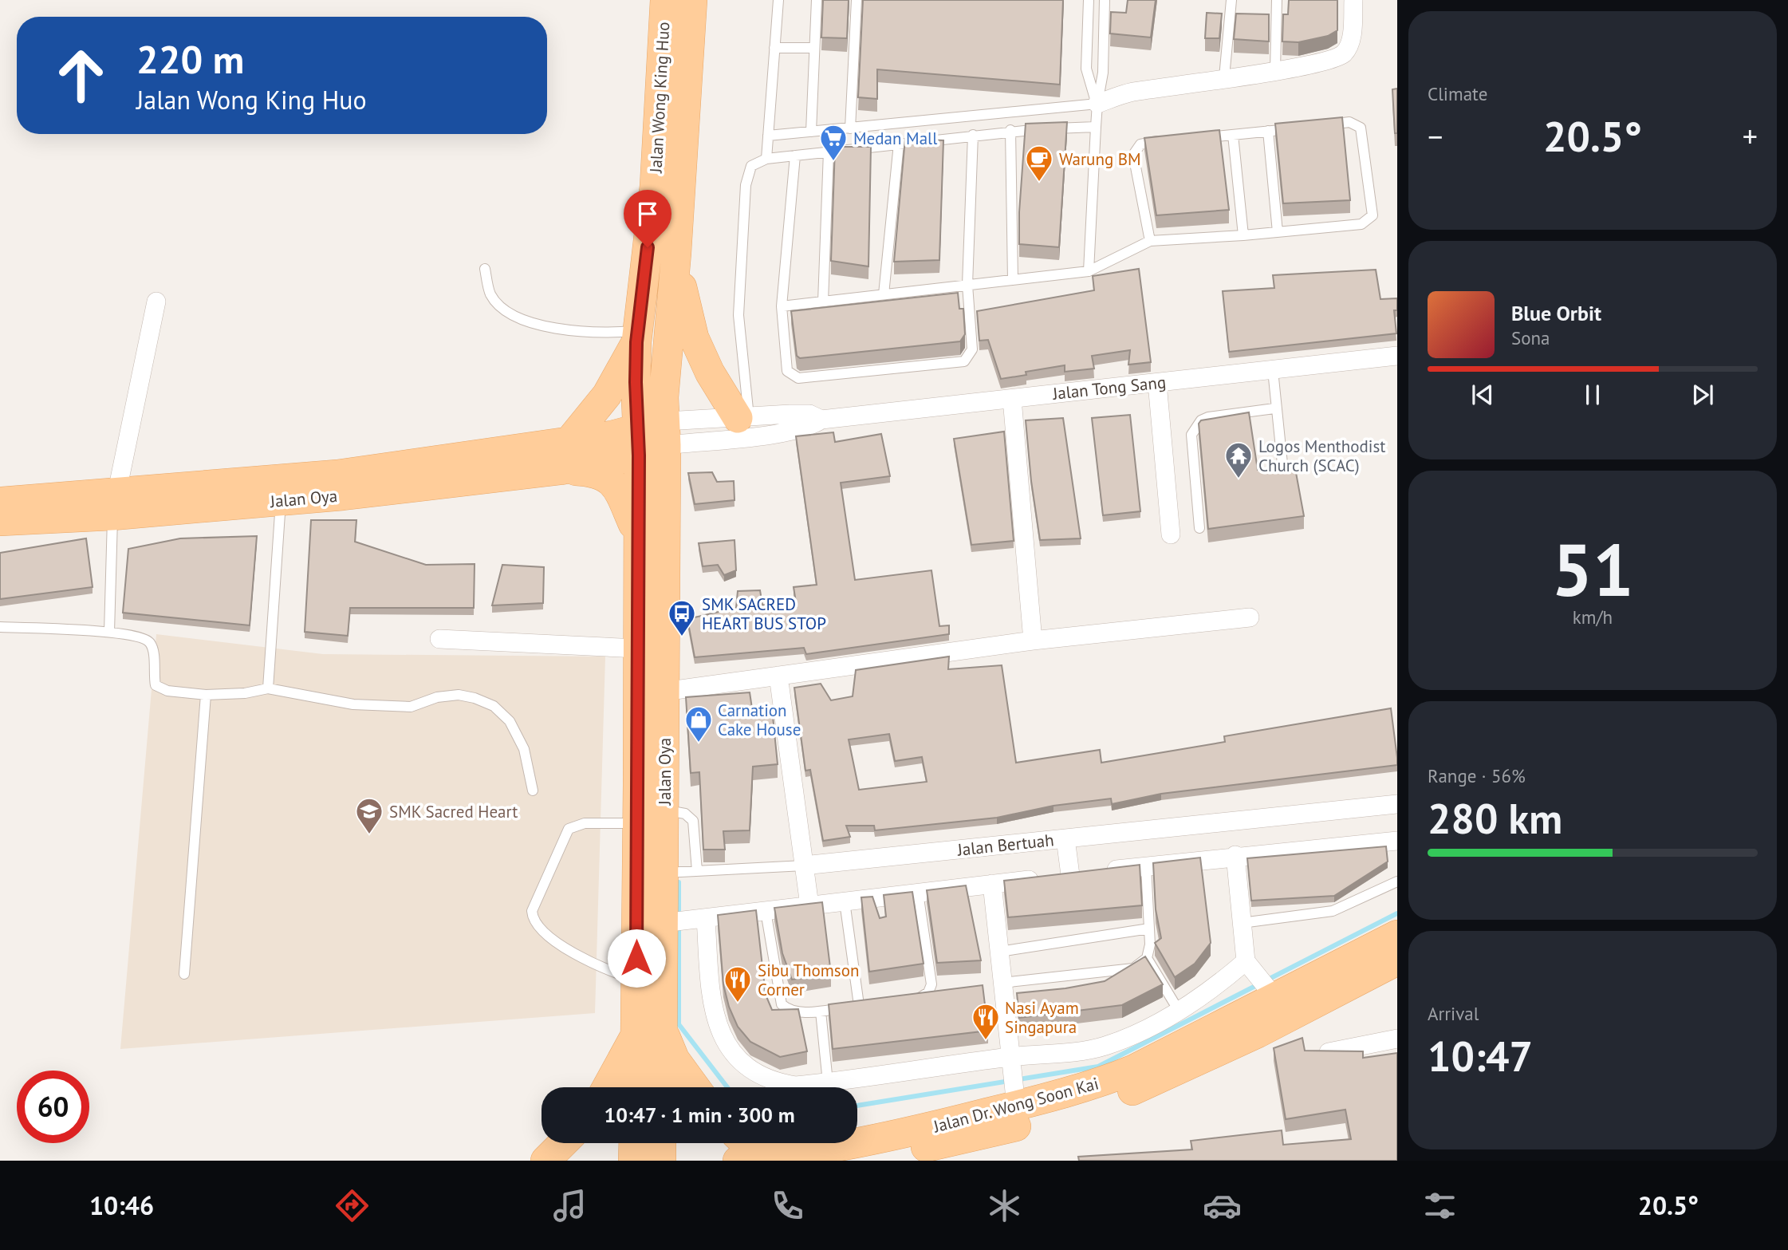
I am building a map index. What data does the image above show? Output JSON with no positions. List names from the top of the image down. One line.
{"streets":{"main road":["Jalan Wong King Huo","Jalan Oya","Jalan Dr. Wong Soon Kai"],"street":["Jalan Tong Sang","Jalan Bertuah"]},"crossings":[["Jalan Wong King Huo","Jalan Tong Sang"],["Jalan Wong King Huo","Jalan Oya"],["Jalan Tong Sang","Jalan Oya"]],"places":{"supermarket":["Medan Mall"],"cafe":["Warung BM"],"temple":["Logos Menthodist Church (SCAC)"],"bus stop":["SMK SACRED HEART BUS STOP"],"shop":["Carnation Cake House"],"school or university":["SMK Sacred Heart"],"restaurant":["Sibu Thomson Corner","Nasi Ayam Singapura"]},"page":{"tile":["Climate",["51","km/h"],["Range · 56%","280 km"],["Arrival","10:47"]],"turn":["220 m","Jalan Wong King Huo"],"heat":["−","20.5°","+"],"song":["Blue Orbit","Sona"],"limit":"60","trip":"10:47 · 1 min · 300 m","tabs":["10:46","20.5°"]}}
